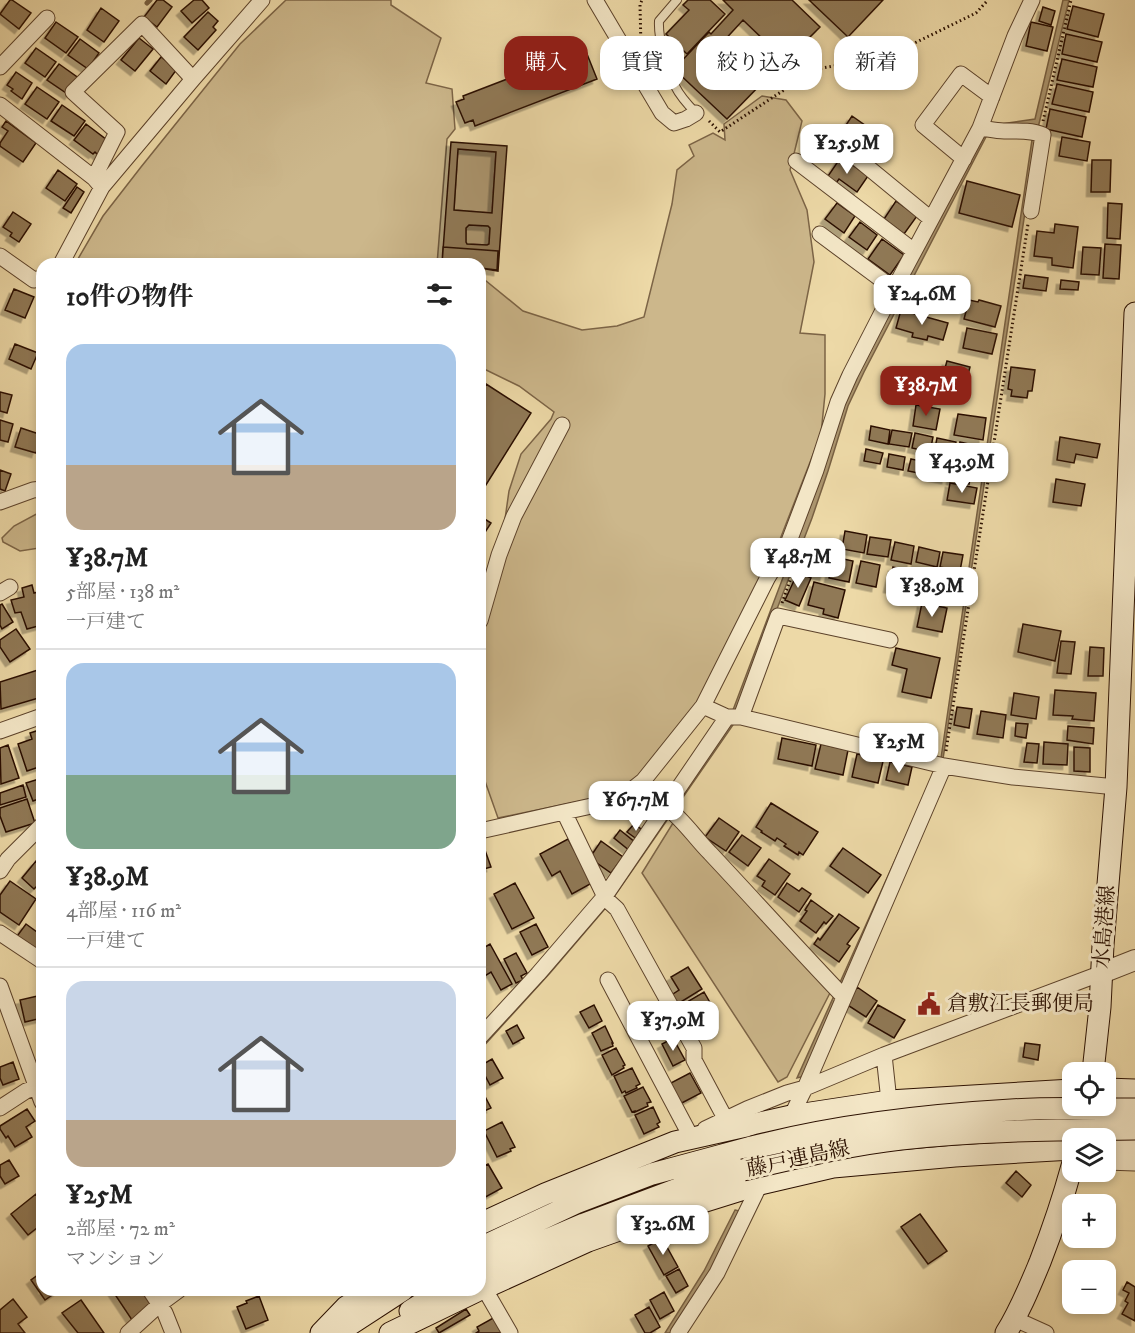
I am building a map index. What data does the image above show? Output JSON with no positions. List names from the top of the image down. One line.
{"streets":{"main road":["水島港線","藤戸連島線"]},"places":{"public building":["倉敷江長郵便局"]},"page":{"chip":["購入","賃貸","絞り込み","新着"],"price":["¥25.9M","¥24.6M","¥38.7M","¥43.9M","¥48.7M","¥38.9M","¥25M","¥67.7M","¥37.9M","¥32.6M"],"heading":"10件の物件","list":[{"name":"¥38.7M","note":"5部屋 · 138 m² · 一戸建て"},{"name":"¥38.9M","note":"4部屋 · 116 m² · 一戸建て"},{"name":"¥25M","note":"2部屋 · 72 m² · マンション"}],"map_buttons":["+","−"]}}
